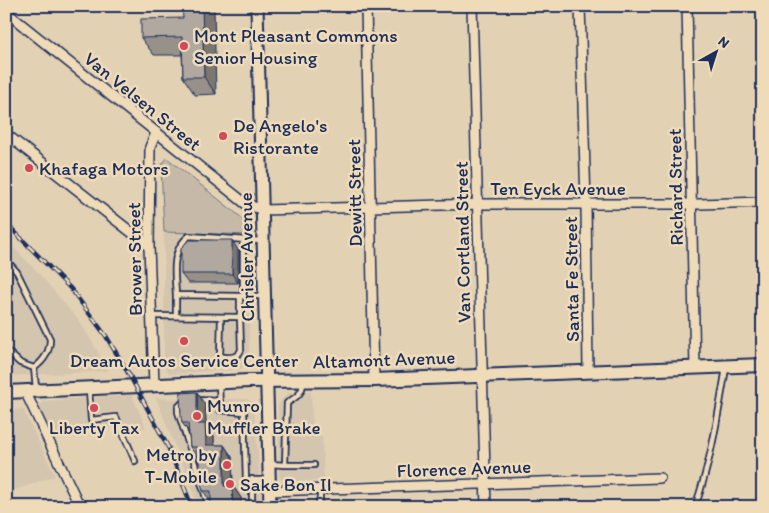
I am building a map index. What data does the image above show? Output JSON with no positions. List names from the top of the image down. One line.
{"streets":{"main road":["Altamont Avenue"],"street":["Van Velsen Street","Richard Street","Ten Eyck Avenue","Dewitt Street","Van Cortland Street","Chrisler Avenue","Brower Street","Santa Fe Street","Florence Avenue"]},"crossings":[["Van Velsen Street","Ten Eyck Avenue"],["Van Velsen Street","Chrisler Avenue"],["Van Velsen Street","Brower Street"],["Richard Street","Ten Eyck Avenue"],["Richard Street","Altamont Avenue"],["Ten Eyck Avenue","Dewitt Street"],["Ten Eyck Avenue","Van Cortland Street"],["Ten Eyck Avenue","Chrisler Avenue"],["Ten Eyck Avenue","Santa Fe Street"],["Dewitt Street","Altamont Avenue"],["Van Cortland Street","Altamont Avenue"],["Van Cortland Street","Florence Avenue"],["Chrisler Avenue","Altamont Avenue"],["Chrisler Avenue","Florence Avenue"],["Brower Street","Altamont Avenue"],["Santa Fe Street","Altamont Avenue"]],"places":["Mont Pleasant Commons Senior Housing","De Angelo's Ristorante","Khafaga Motors","Dream Autos Service Center","Liberty Tax","Munro Muffler Brake","Metro by T-Mobile","Sake Bon II"],"north":"top right"}
